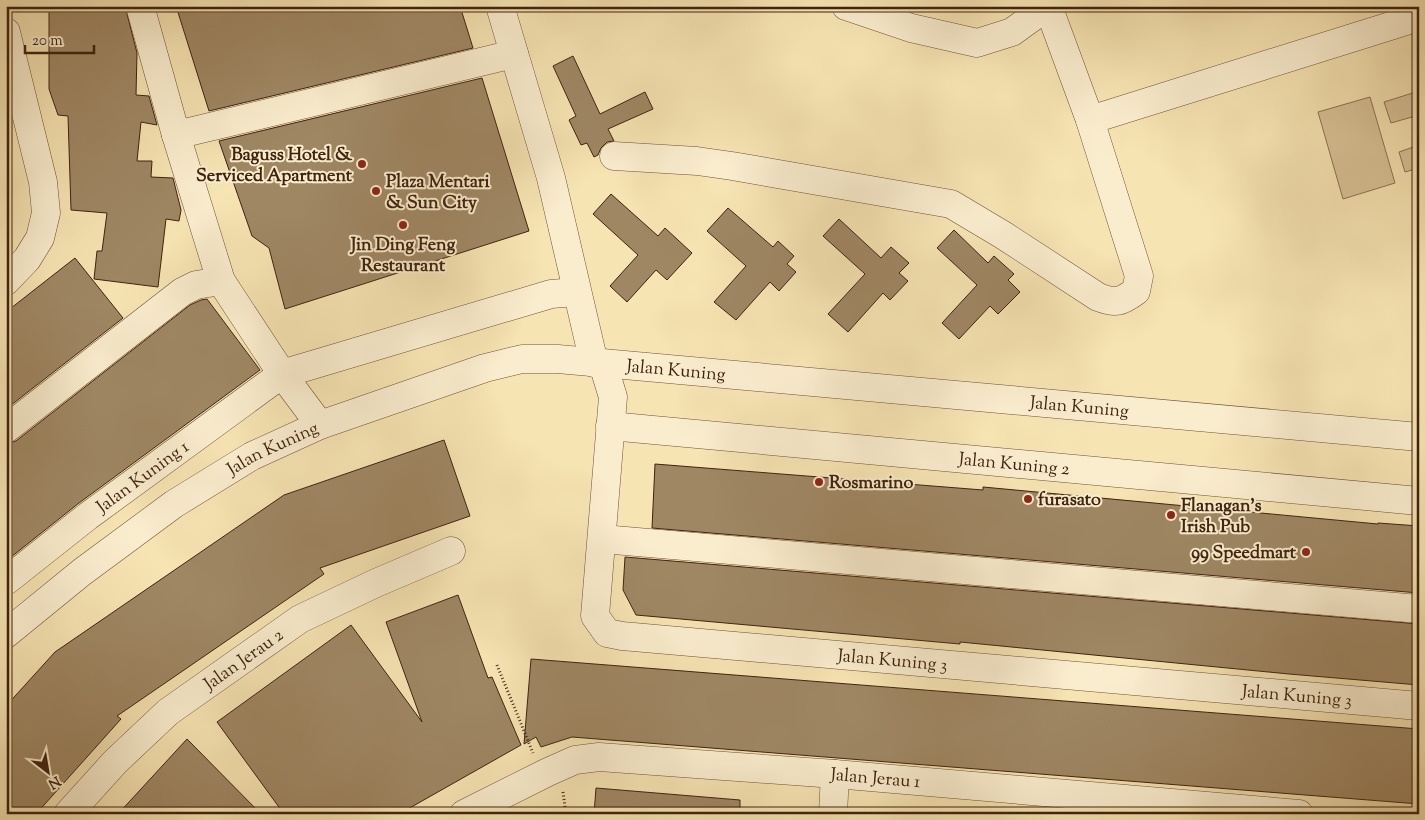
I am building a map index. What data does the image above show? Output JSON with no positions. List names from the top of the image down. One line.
{"streets":{"street":["Jalan Kuning","Jalan Kuning 2","Jalan Kuning 1","Jalan Jerau 2","Jalan Kuning 3","Jalan Jerau 1"]},"crossings":[["Jalan Kuning","Jalan Kuning 3"],["Jalan Kuning 2","Jalan Kuning 3"],["Jalan Kuning 1","Jalan Kuning 3"]],"places":["Baguss Hotel & Serviced Apartment","Plaza Mentari & Sun City","Jin Ding Feng Restaurant","Rosmarino","furasato","Flanagan's Irish Pub","99 Speedmart"],"scale_bar":"20 m","north":"bottom right"}
